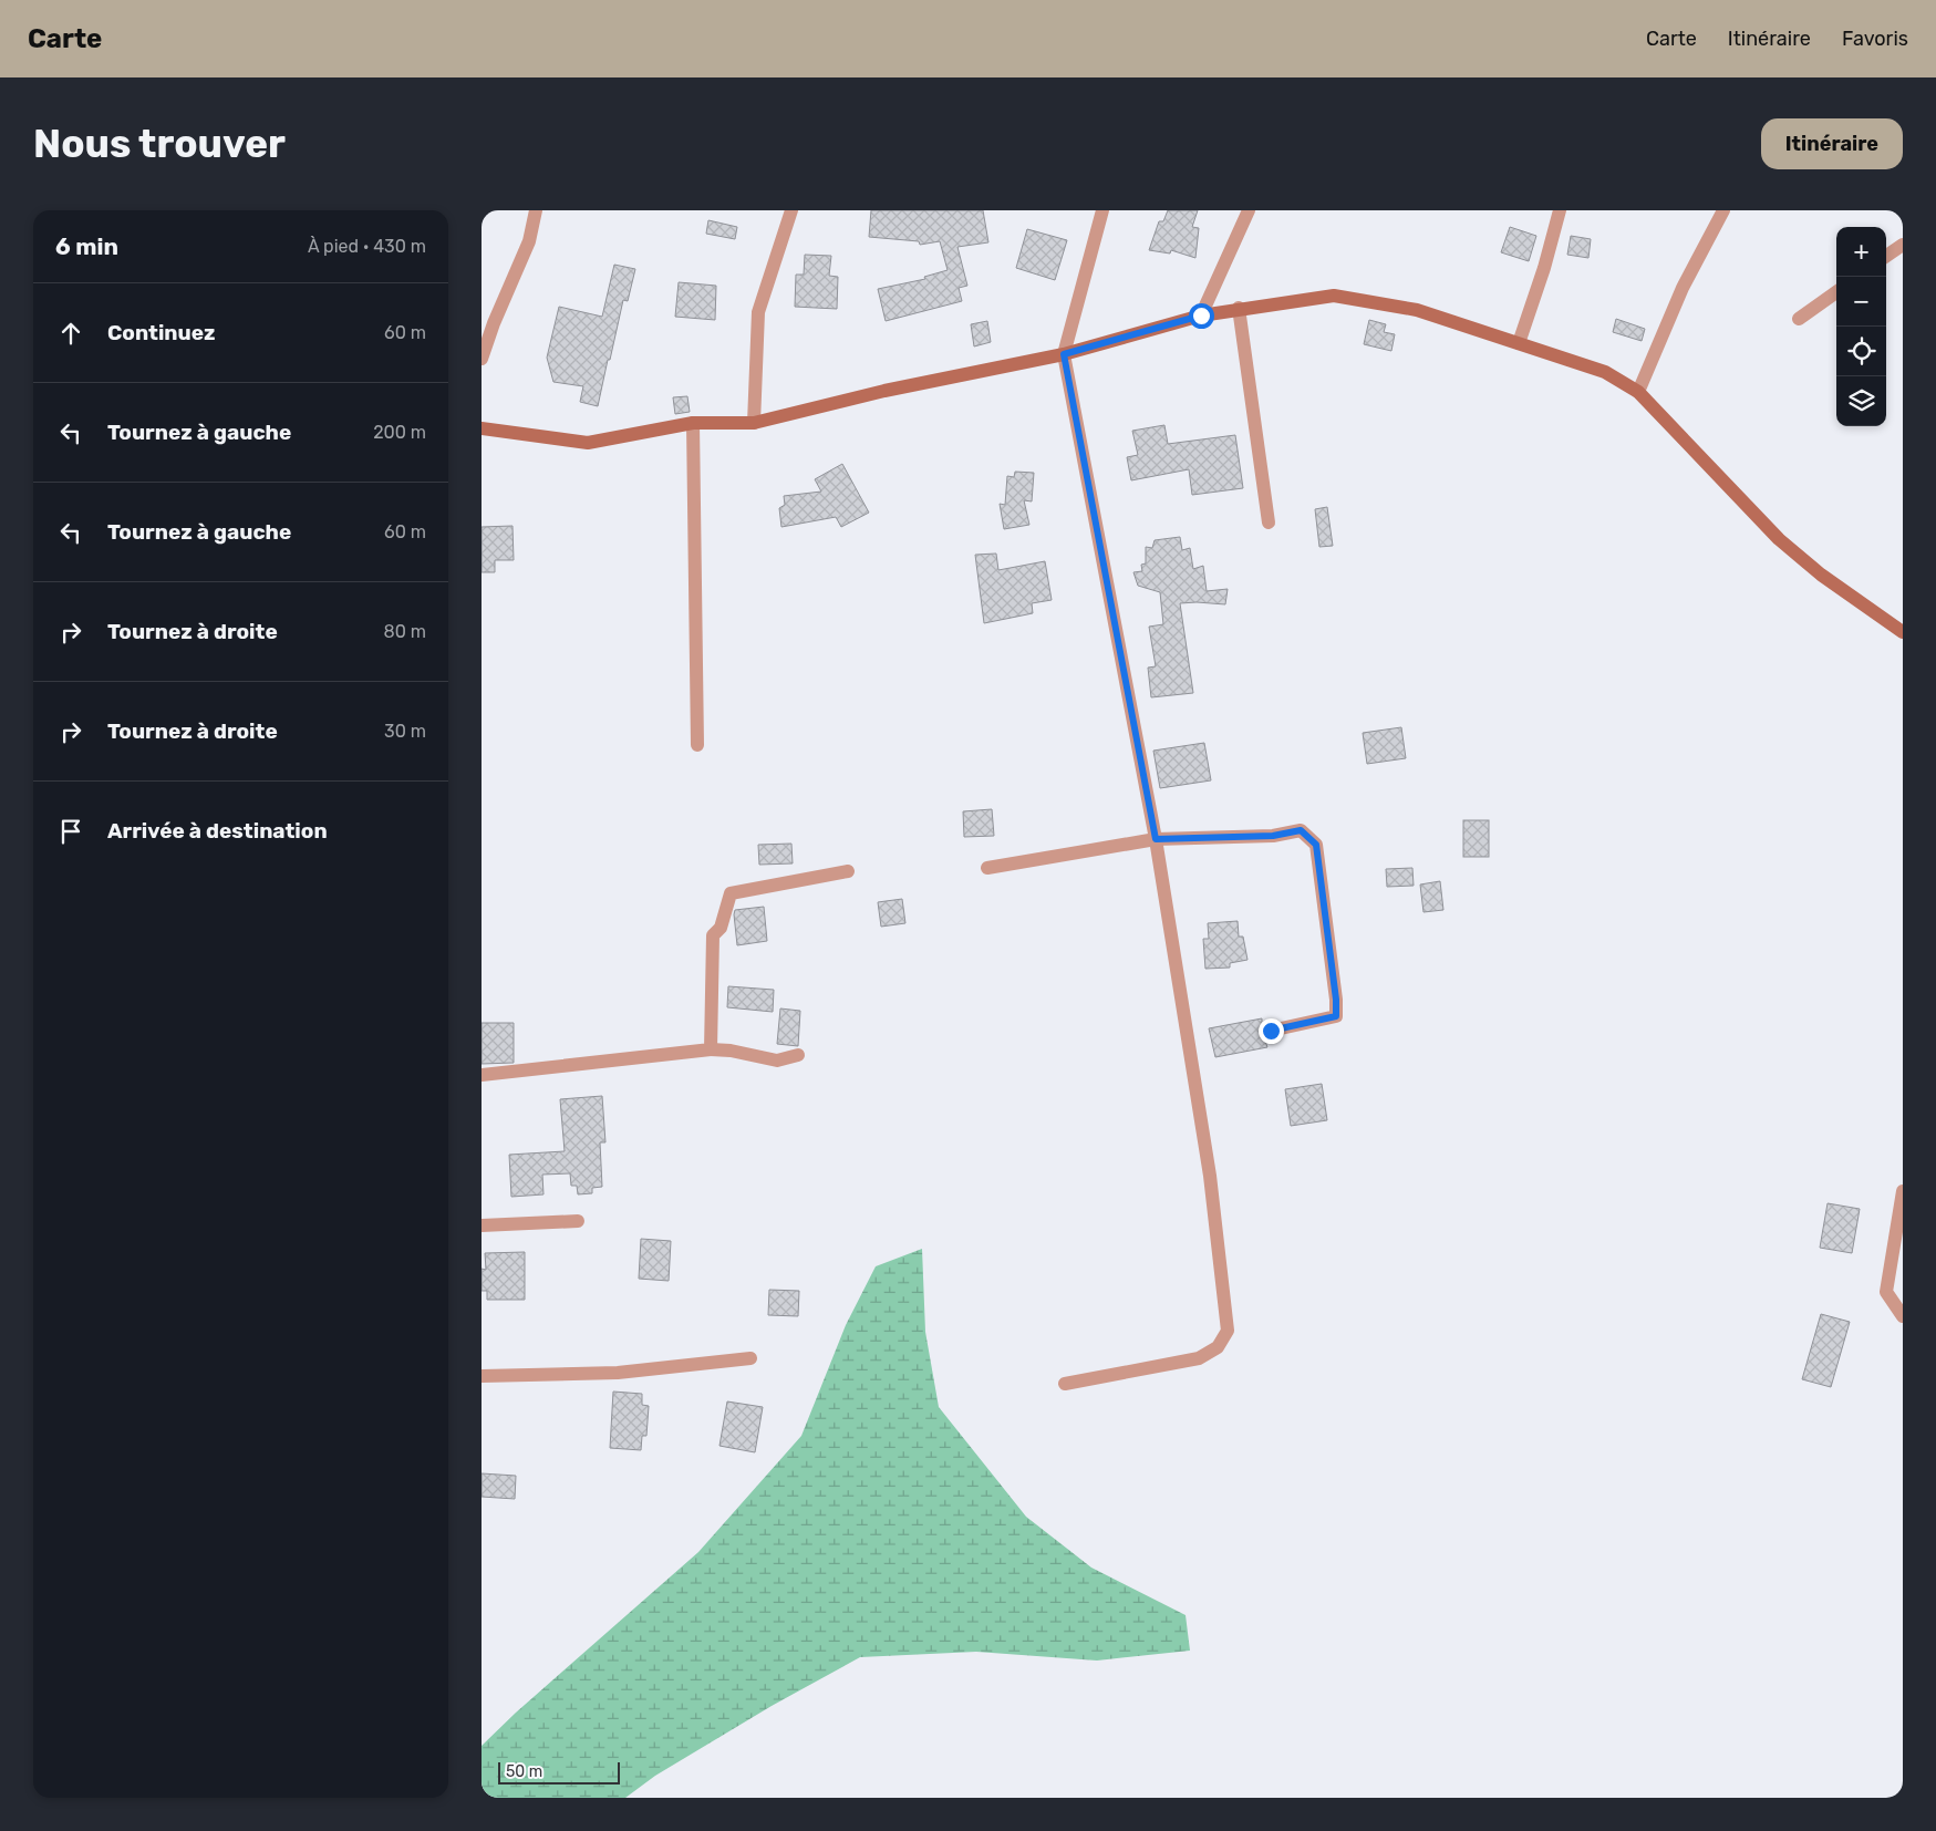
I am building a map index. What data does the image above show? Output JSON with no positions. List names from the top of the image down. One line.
{"scale_bar":"50 m","page":{"header":"Carte","nav":["Carte","Itinéraire","Favoris"],"buttons":"Itinéraire","title":"Nous trouver","heading":["6 min","À pied · 430 m"],"map_buttons":["+","−"],"list":[["Continuez","60 m"],["Tournez à gauche","200 m"],["Tournez à gauche","60 m"],["Tournez à droite","80 m"],["Tournez à droite","30 m"],"Arrivée à destination"],"scale":"50 m"}}
